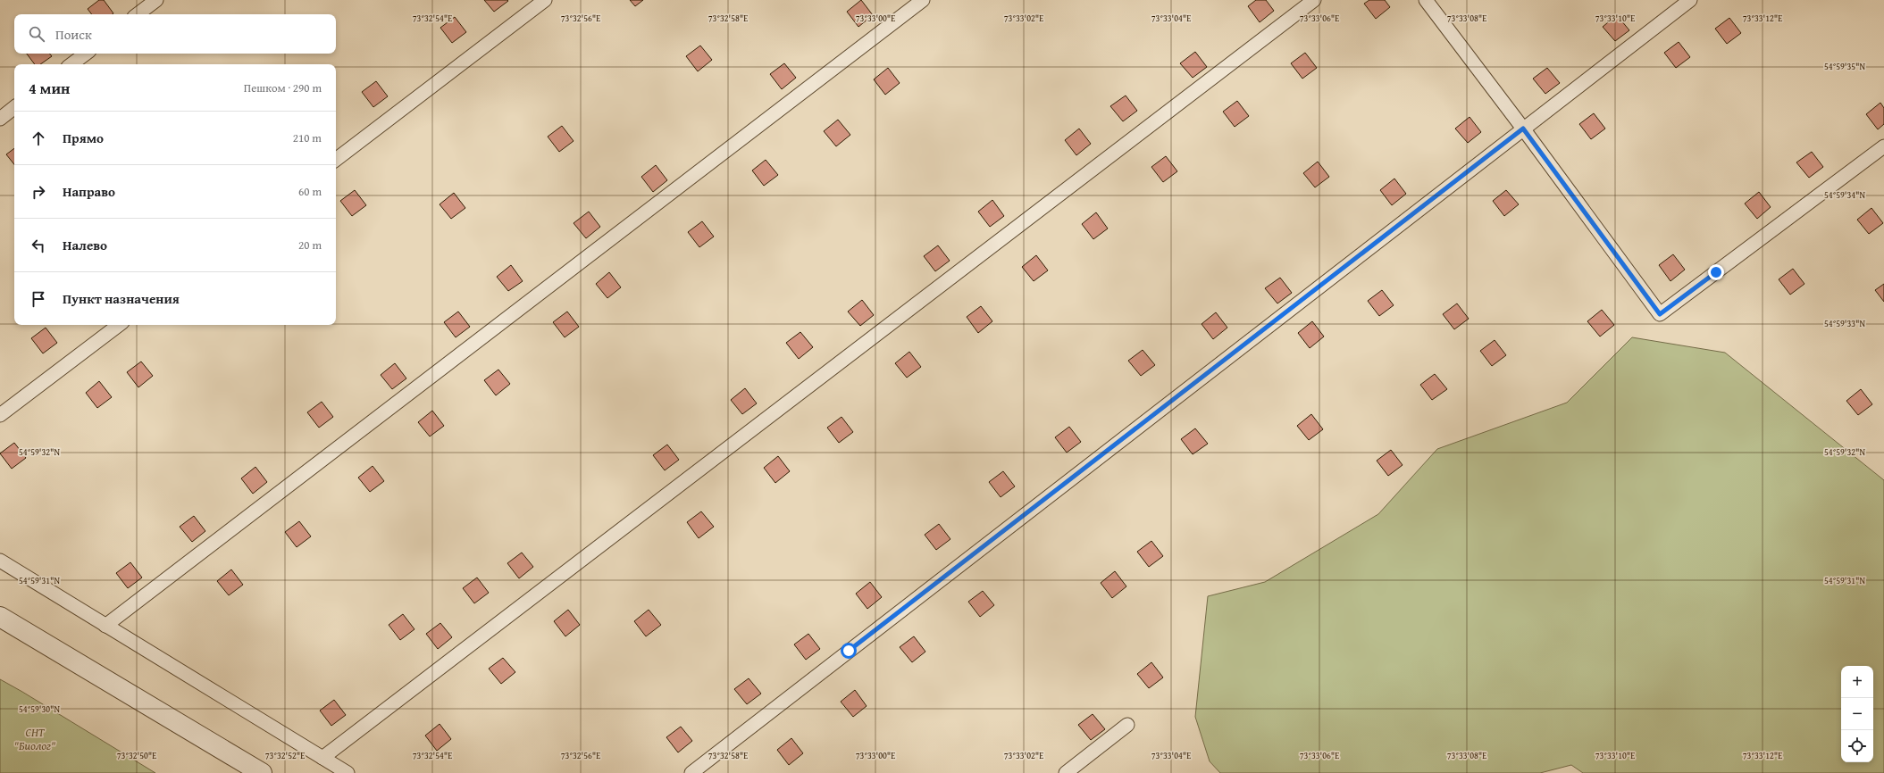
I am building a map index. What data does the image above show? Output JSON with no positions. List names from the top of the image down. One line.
{"parks":["СНТ \"Биолог\""],"page":{"search":"Поиск","heading":["4 мин","Пешком · 290 m"],"list":[["Прямо","210 m"],["Направо","60 m"],["Налево","20 m"],"Пункт назначения"],"map_buttons":["+","−"]},"coordinates":["73°32'54\"E","73°32'56\"E","73°32'58\"E","73°33'00\"E","73°33'02\"E","73°33'04\"E","73°33'06\"E","73°33'08\"E","73°33'10\"E","73°33'12\"E","54°59'35\"N","54°59'34\"N","54°59'33\"N","54°59'32\"N","54°59'31\"N","54°59'30\"N","73°32'50\"E","73°32'52\"E"]}
